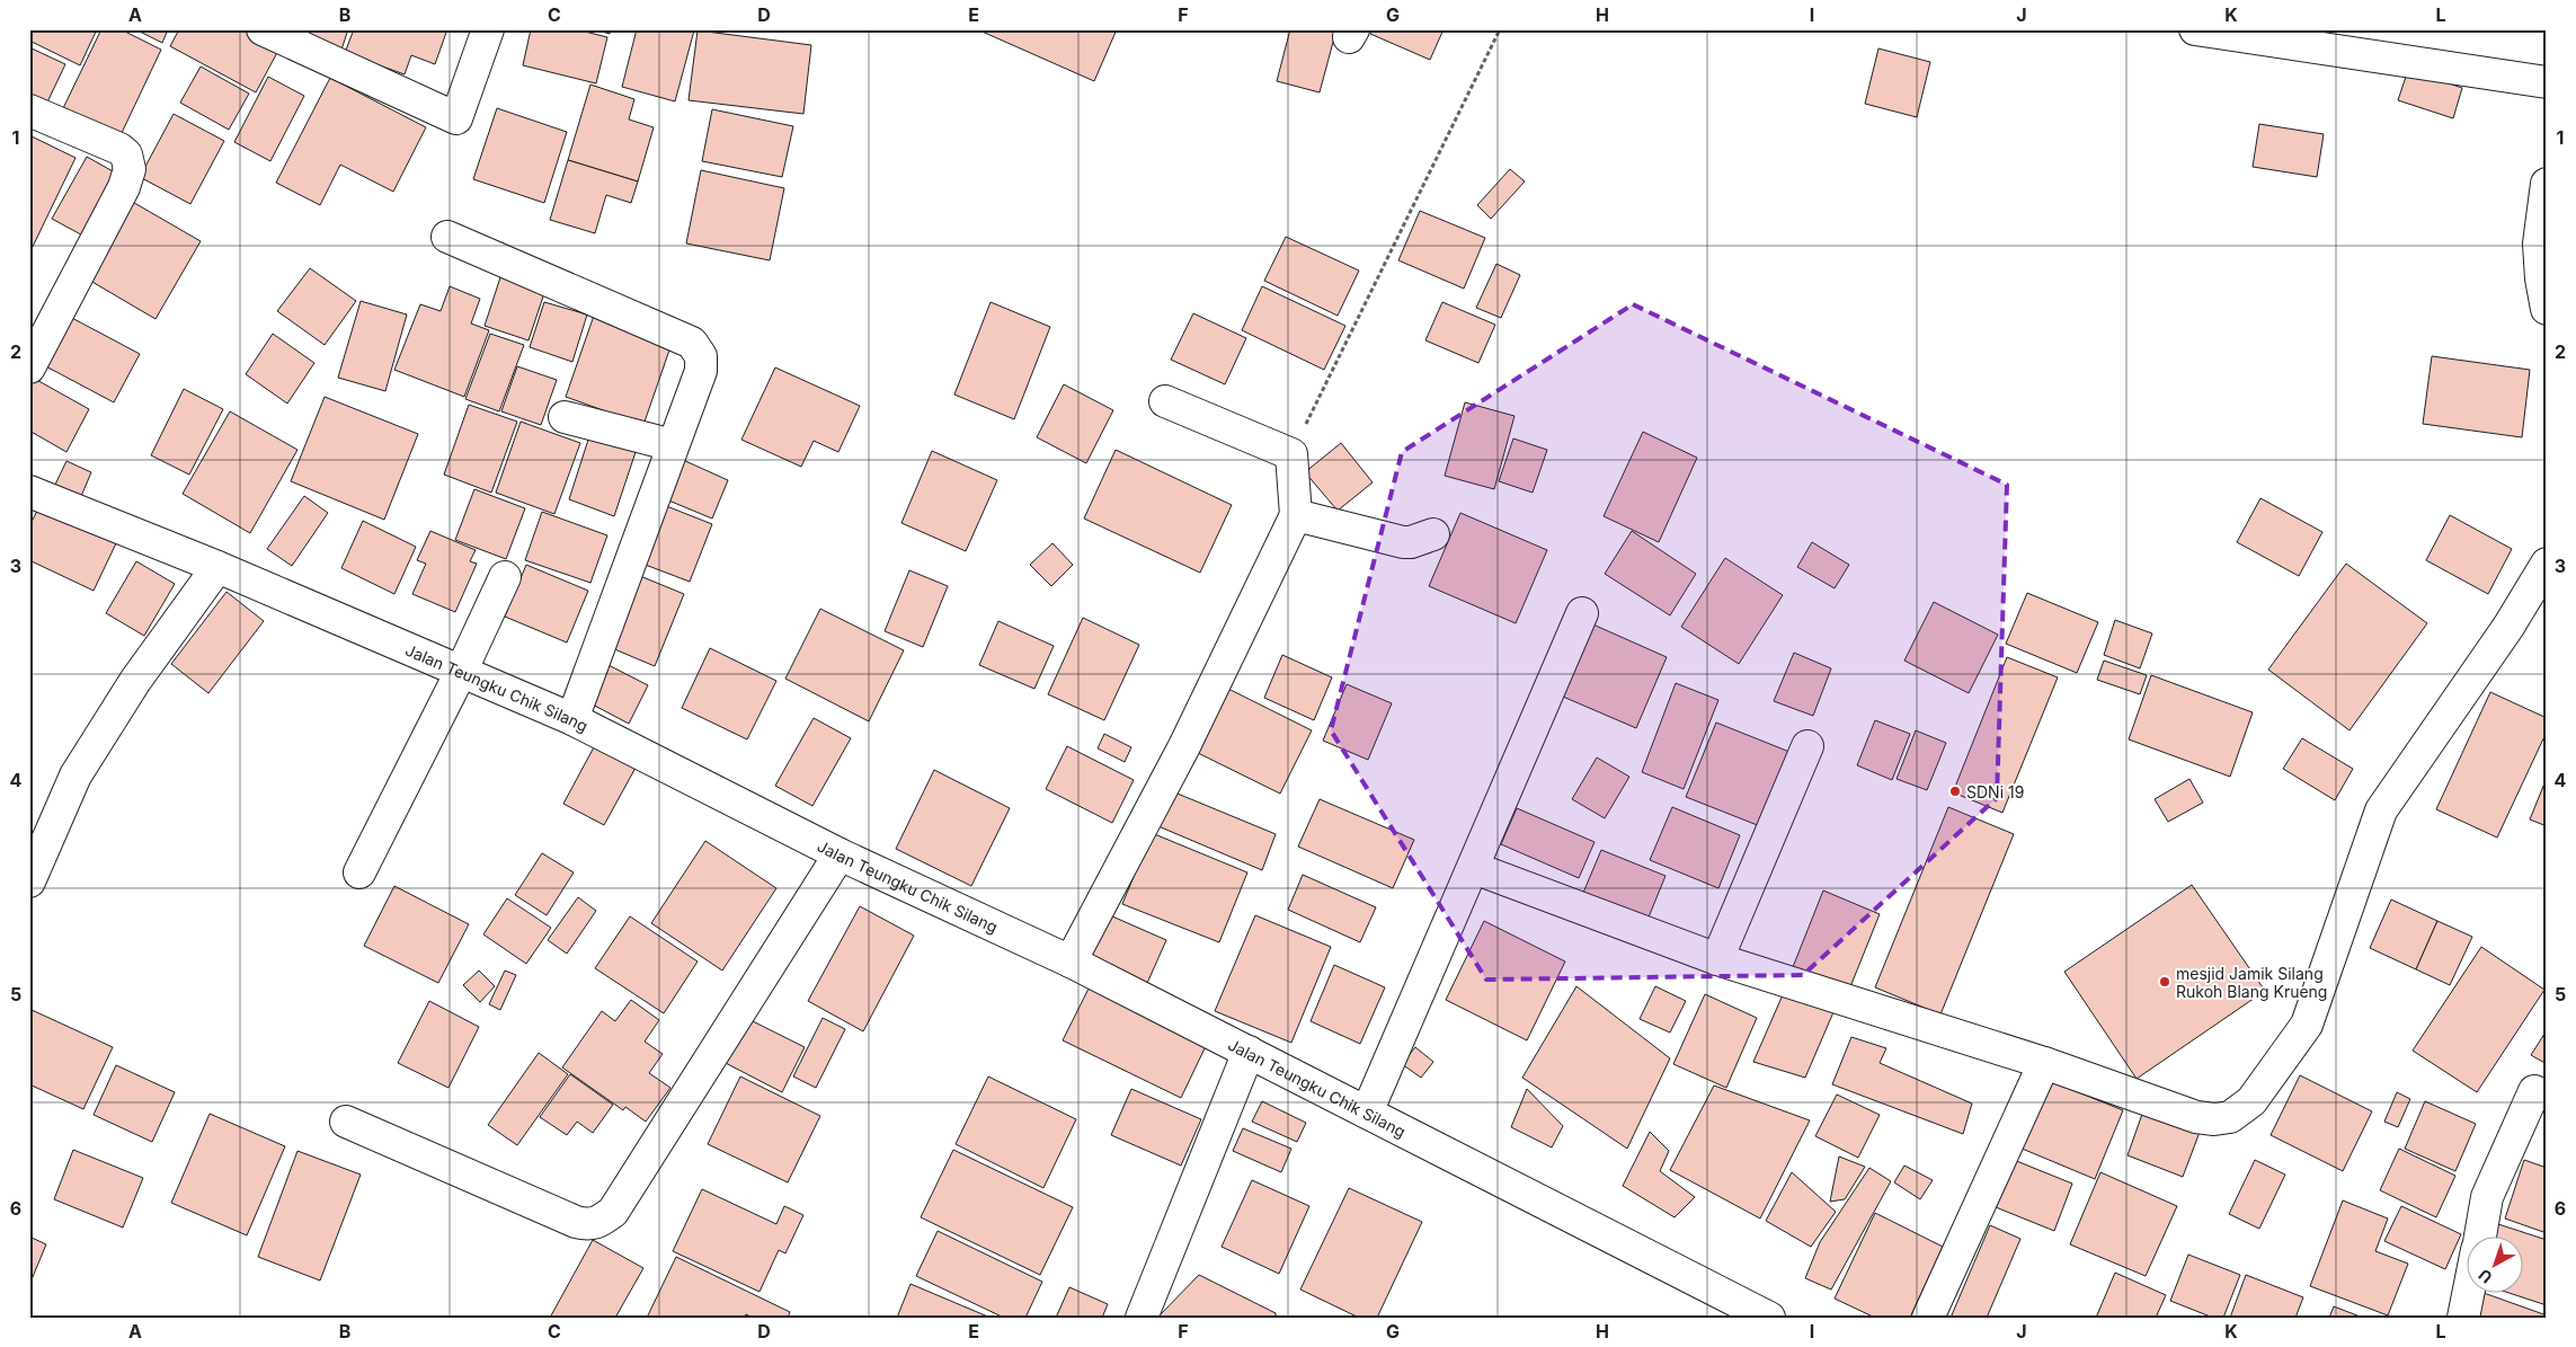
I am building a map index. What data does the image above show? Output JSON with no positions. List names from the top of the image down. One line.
{"streets":{"street":["Jalan Teungku Chik Silang"]},"places":["SDNi 19","mesjid Jamik Silang Rukoh Blang Krueng"],"north":"bottom left","grid":{"columns":["A","B","C","D","E","F","G","H","I","J","K","L"],"rows":["1","2","3","4","5","6"]}}
